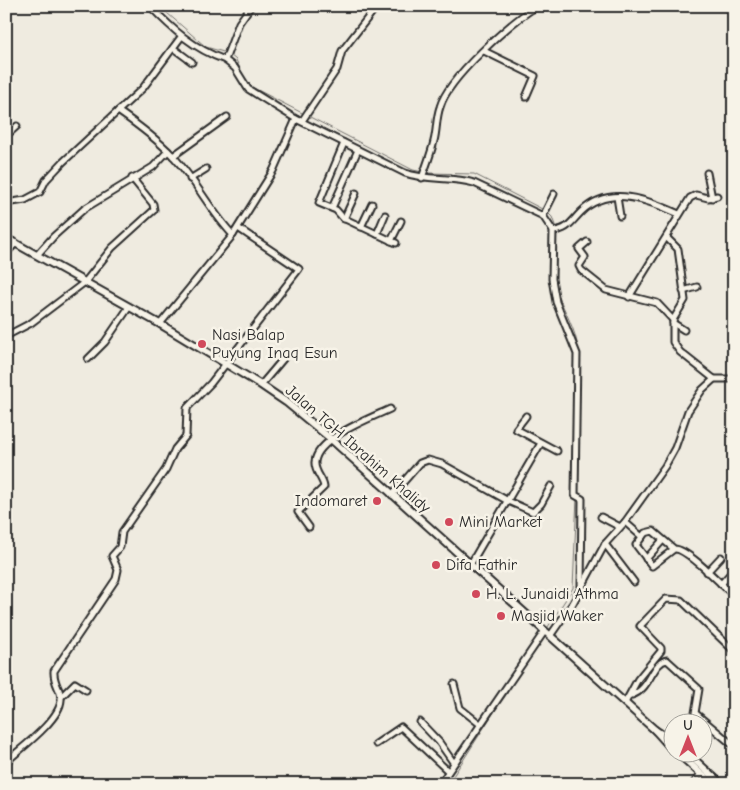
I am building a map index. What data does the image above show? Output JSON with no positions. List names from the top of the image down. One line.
{"streets":{"main road":["Jalan TGH Ibrahim Khalidy"]},"places":["Nasi Balap Puyung Inaq Esun","Indomaret","Mini Market","Difa Fathir","H. L. Junaidi Athma","Masjid Waker"],"north":"top"}
